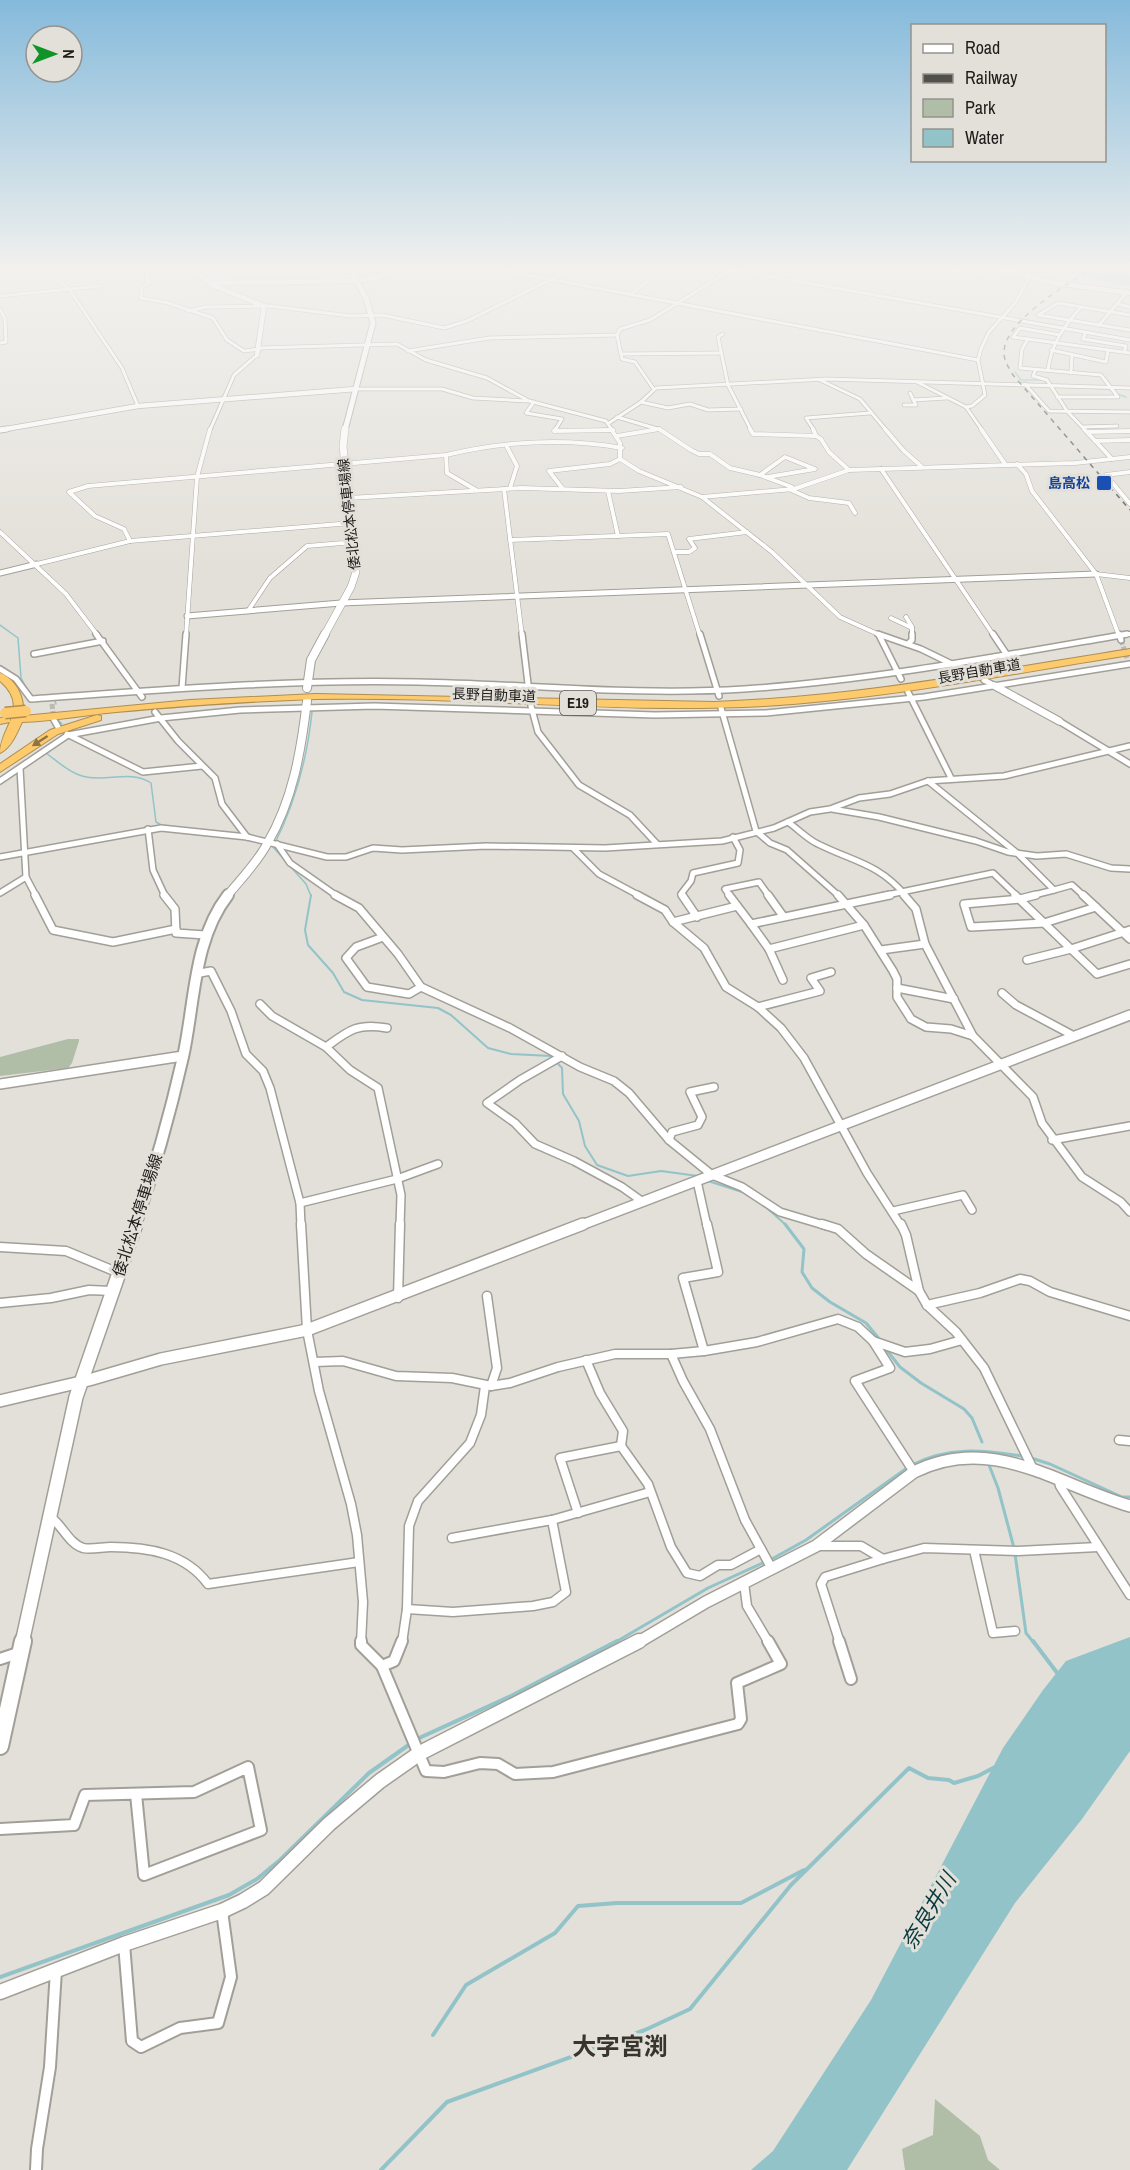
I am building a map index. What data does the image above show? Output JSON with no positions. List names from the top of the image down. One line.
{"streets":{"highway":["長野自動車道","E19"],"main road":["倭北松本停車場線"]},"districts":["大字宮渕"],"water":["奈良井川"],"places":{"transit":["島高松"]},"legend":["Road","Railway","Park","Water"],"north":"right"}
